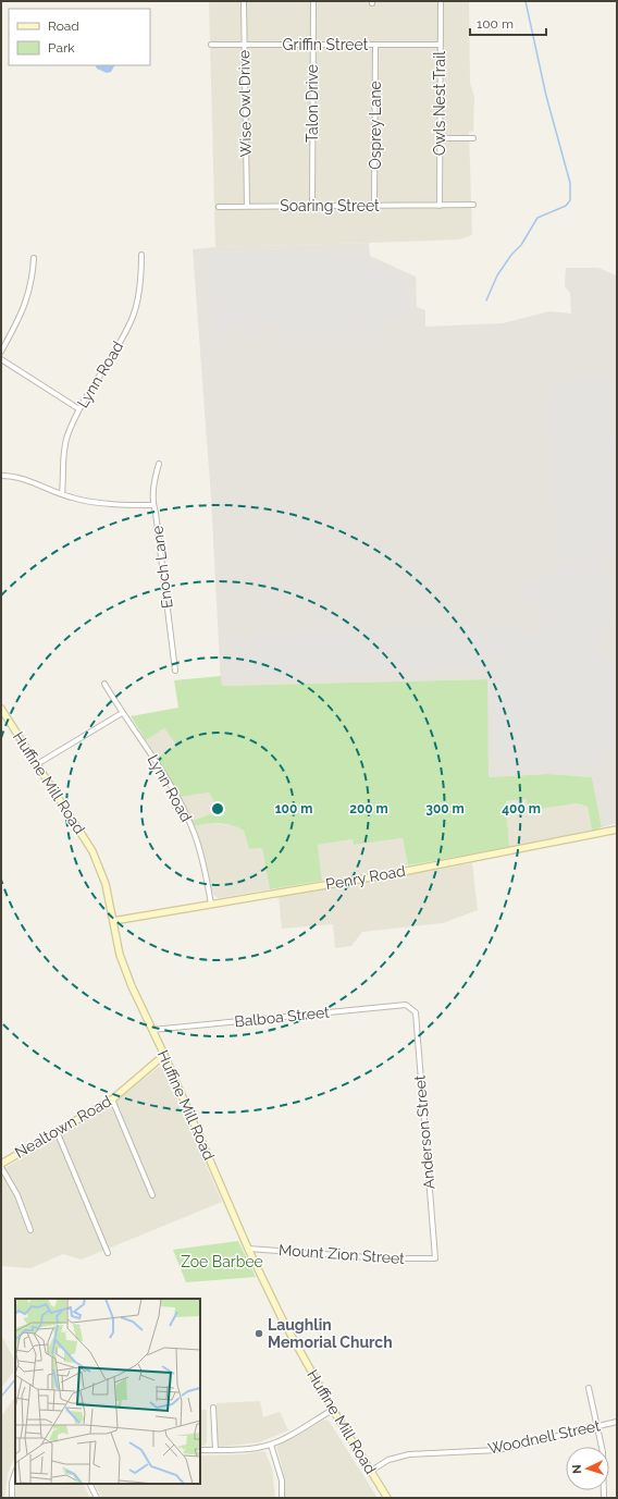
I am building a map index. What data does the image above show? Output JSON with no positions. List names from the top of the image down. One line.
{"streets":{"main road":["Huffine Mill Road","Penry Road","Nealtown Road"],"street":["Griffin Street","Wise Owl Drive","Talon Drive","Owls Nest Trail","Osprey Lane","Soaring Street","Lynn Road","Enoch Lane","Balboa Street","Anderson Street","Mount Zion Street","Woodnell Street"]},"crossings":[["Griffin Street","Wise Owl Drive"],["Griffin Street","Talon Drive"],["Griffin Street","Owls Nest Trail"],["Griffin Street","Osprey Lane"],["Wise Owl Drive","Soaring Street"],["Talon Drive","Soaring Street"],["Owls Nest Trail","Soaring Street"],["Osprey Lane","Soaring Street"],["Lynn Road","Penry Road"],["Huffine Mill Road","Penry Road"],["Huffine Mill Road","Balboa Street"],["Huffine Mill Road","Nealtown Road"],["Huffine Mill Road","Mount Zion Street"],["Huffine Mill Road","Woodnell Street"],["Balboa Street","Anderson Street"],["Anderson Street","Mount Zion Street"]],"parks":["Zoe Barbee"],"places":["Laughlin Memorial Church"],"legend":["Road","Park"],"scale_bar":"100 m","north":"left","rings":["100 m","200 m","300 m","400 m"]}
